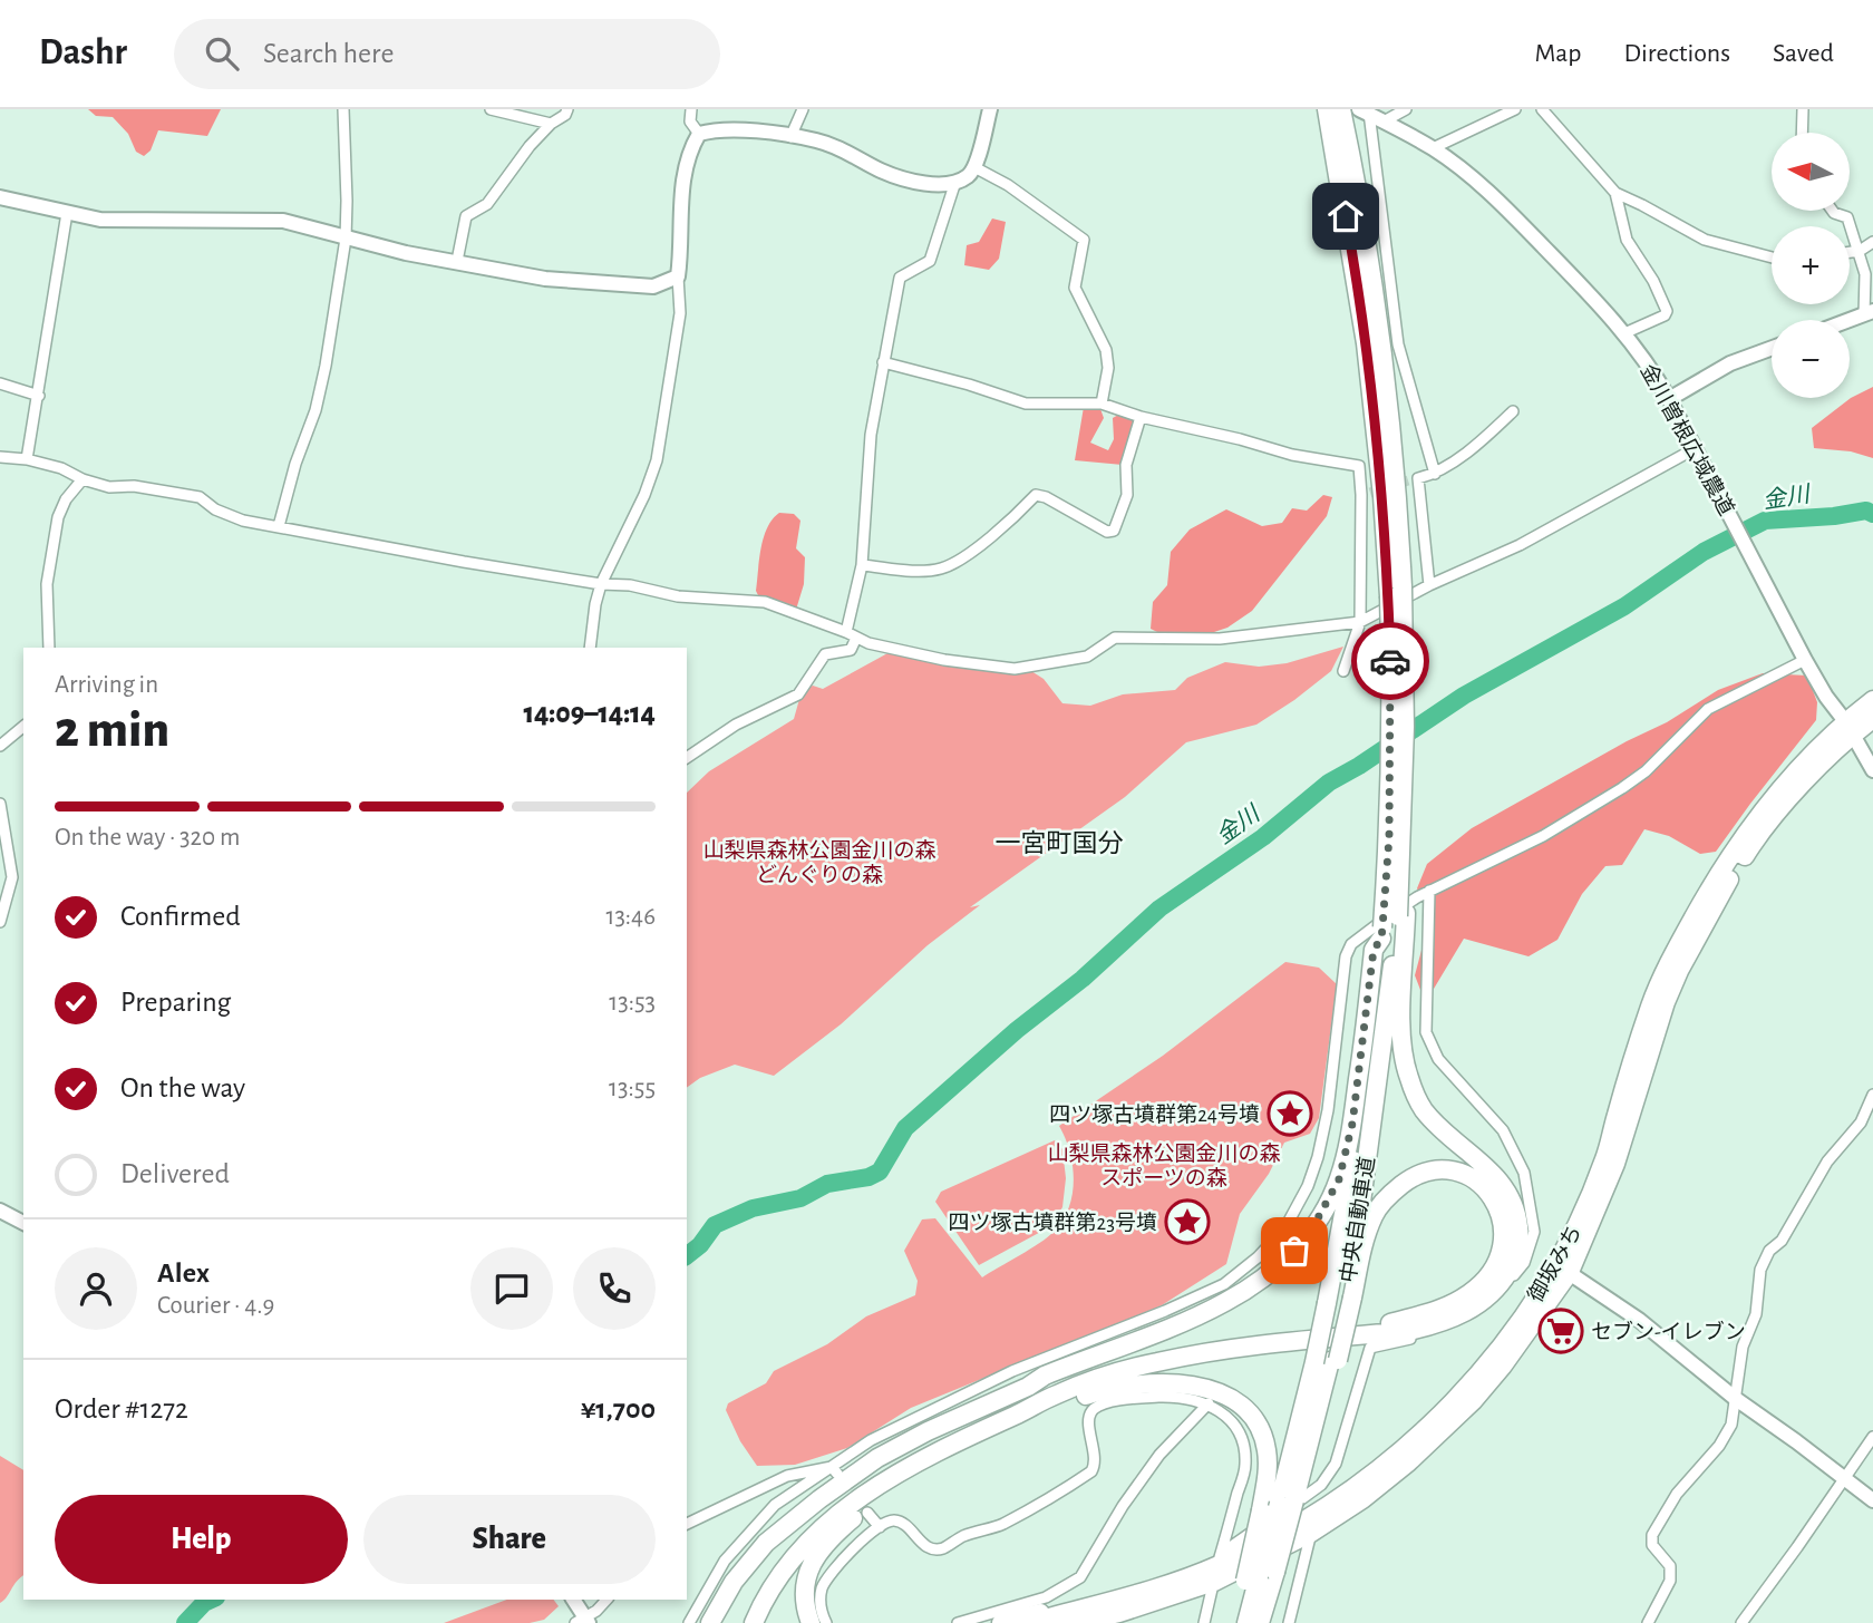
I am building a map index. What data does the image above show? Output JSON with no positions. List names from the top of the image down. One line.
{"streets":{"highway":["中央自動車道","御坂みち"],"street":["金川曽根広域農道"]},"crossings":[["金川曽根広域農道","御坂みち"]],"districts":["一宮町国分"],"water":["金川"],"parks":["山梨県森林公園金川の森 どんぐりの森","山梨県森林公園金川の森 スポーツの森"],"places":{"place":["四ツ塚古墳群第24号墳","四ツ塚古墳群第23号墳"],"supermarket":["セブン-イレブン"]},"north":"left","page":{"header":"Dashr","search":"Search here","nav":["Map","Directions","Saved"],"map_buttons":["+","−"],"heading":["2 min","Arriving in","14:09–14:14"],"panel":["Alex","Courier · 4.9","Order #1272","¥1,700"],"bar":"On the way · 320 m","list":[["Confirmed","13:46"],["Preparing","13:53"],["On the way","13:55"],"Delivered"],"buttons":["Help","Share"]}}
